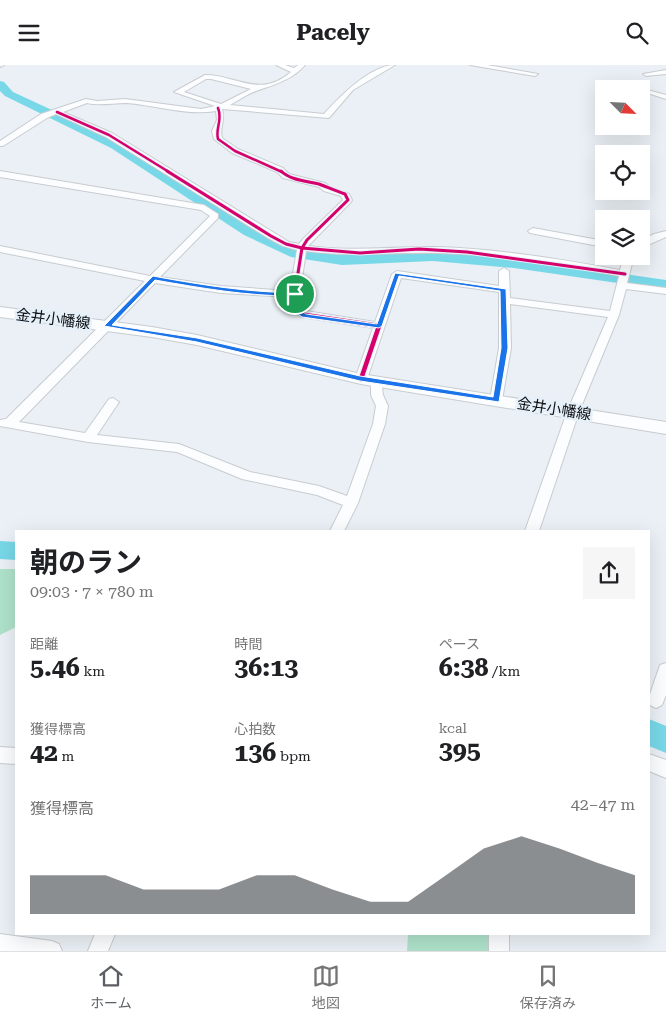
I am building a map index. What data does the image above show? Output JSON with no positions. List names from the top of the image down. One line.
{"streets":{"main road":["金井小幡線"]},"north":"bottom right","page":{"header":"Pacely","heading":["朝のラン","09:03 · 7 × 780 m"],"stats":[["距離","5.46 km"],["時間","36:13"],["ペース","6:38 /km"],["獲得標高","42 m"],["心拍数","136 bpm"],["kcal","395"]],"chart":["獲得標高","42–47 m"],"tabs":["ホーム","地図","保存済み"]}}
